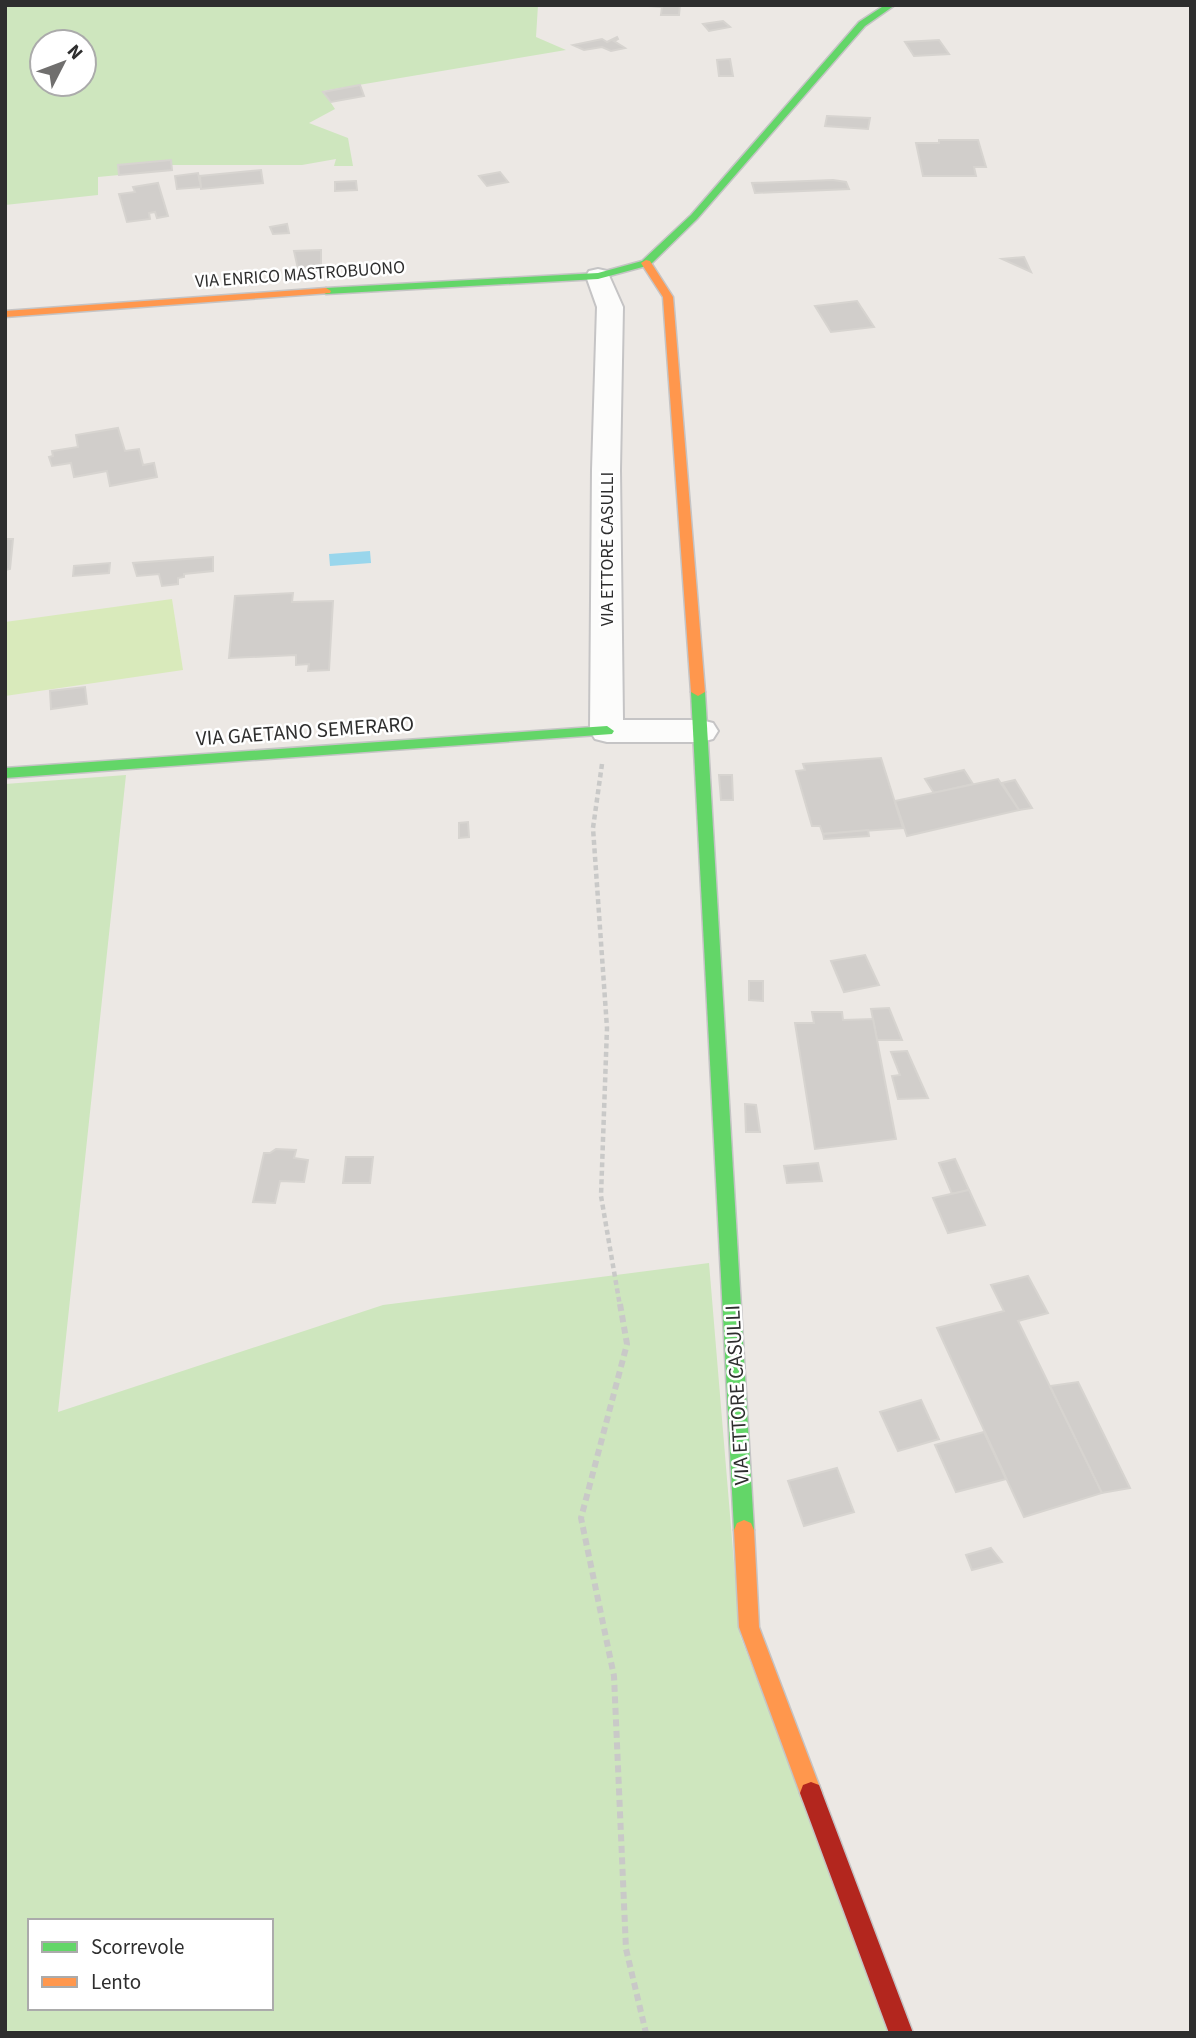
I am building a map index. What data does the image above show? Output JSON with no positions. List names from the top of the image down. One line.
{"streets":{"street":["VIA ENRICO MASTROBUONO","VIA ETTORE CASULLI","VIA GAETANO SEMERARO"]},"crossings":[["VIA ENRICO MASTROBUONO","VIA ETTORE CASULLI"],["VIA ETTORE CASULLI","VIA GAETANO SEMERARO"]],"legend":["Scorrevole","Lento"],"north":"top right"}
